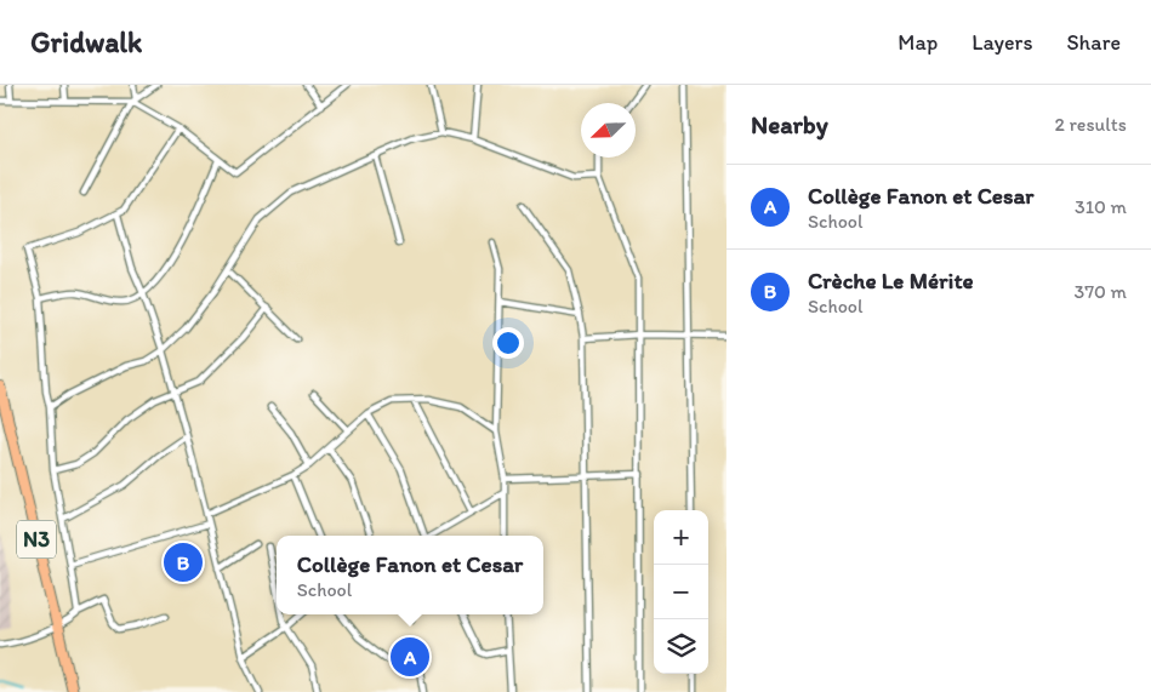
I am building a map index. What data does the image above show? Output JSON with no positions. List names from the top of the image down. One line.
{"streets":{"highway":["N3"]},"north":"bottom left","page":{"header":"Gridwalk","nav":["Map","Layers","Share"],"heading":["Nearby","2 results"],"list":[{"mark":"A","name":"Collège Fanon et Cesar","note":"School","value":"310 m"},{"mark":"B","name":"Crèche Le Mérite","note":"School","value":"370 m"}],"map_buttons":["+","−"],"popup":["Collège Fanon et Cesar","School"],"pins":["B","A"]}}
